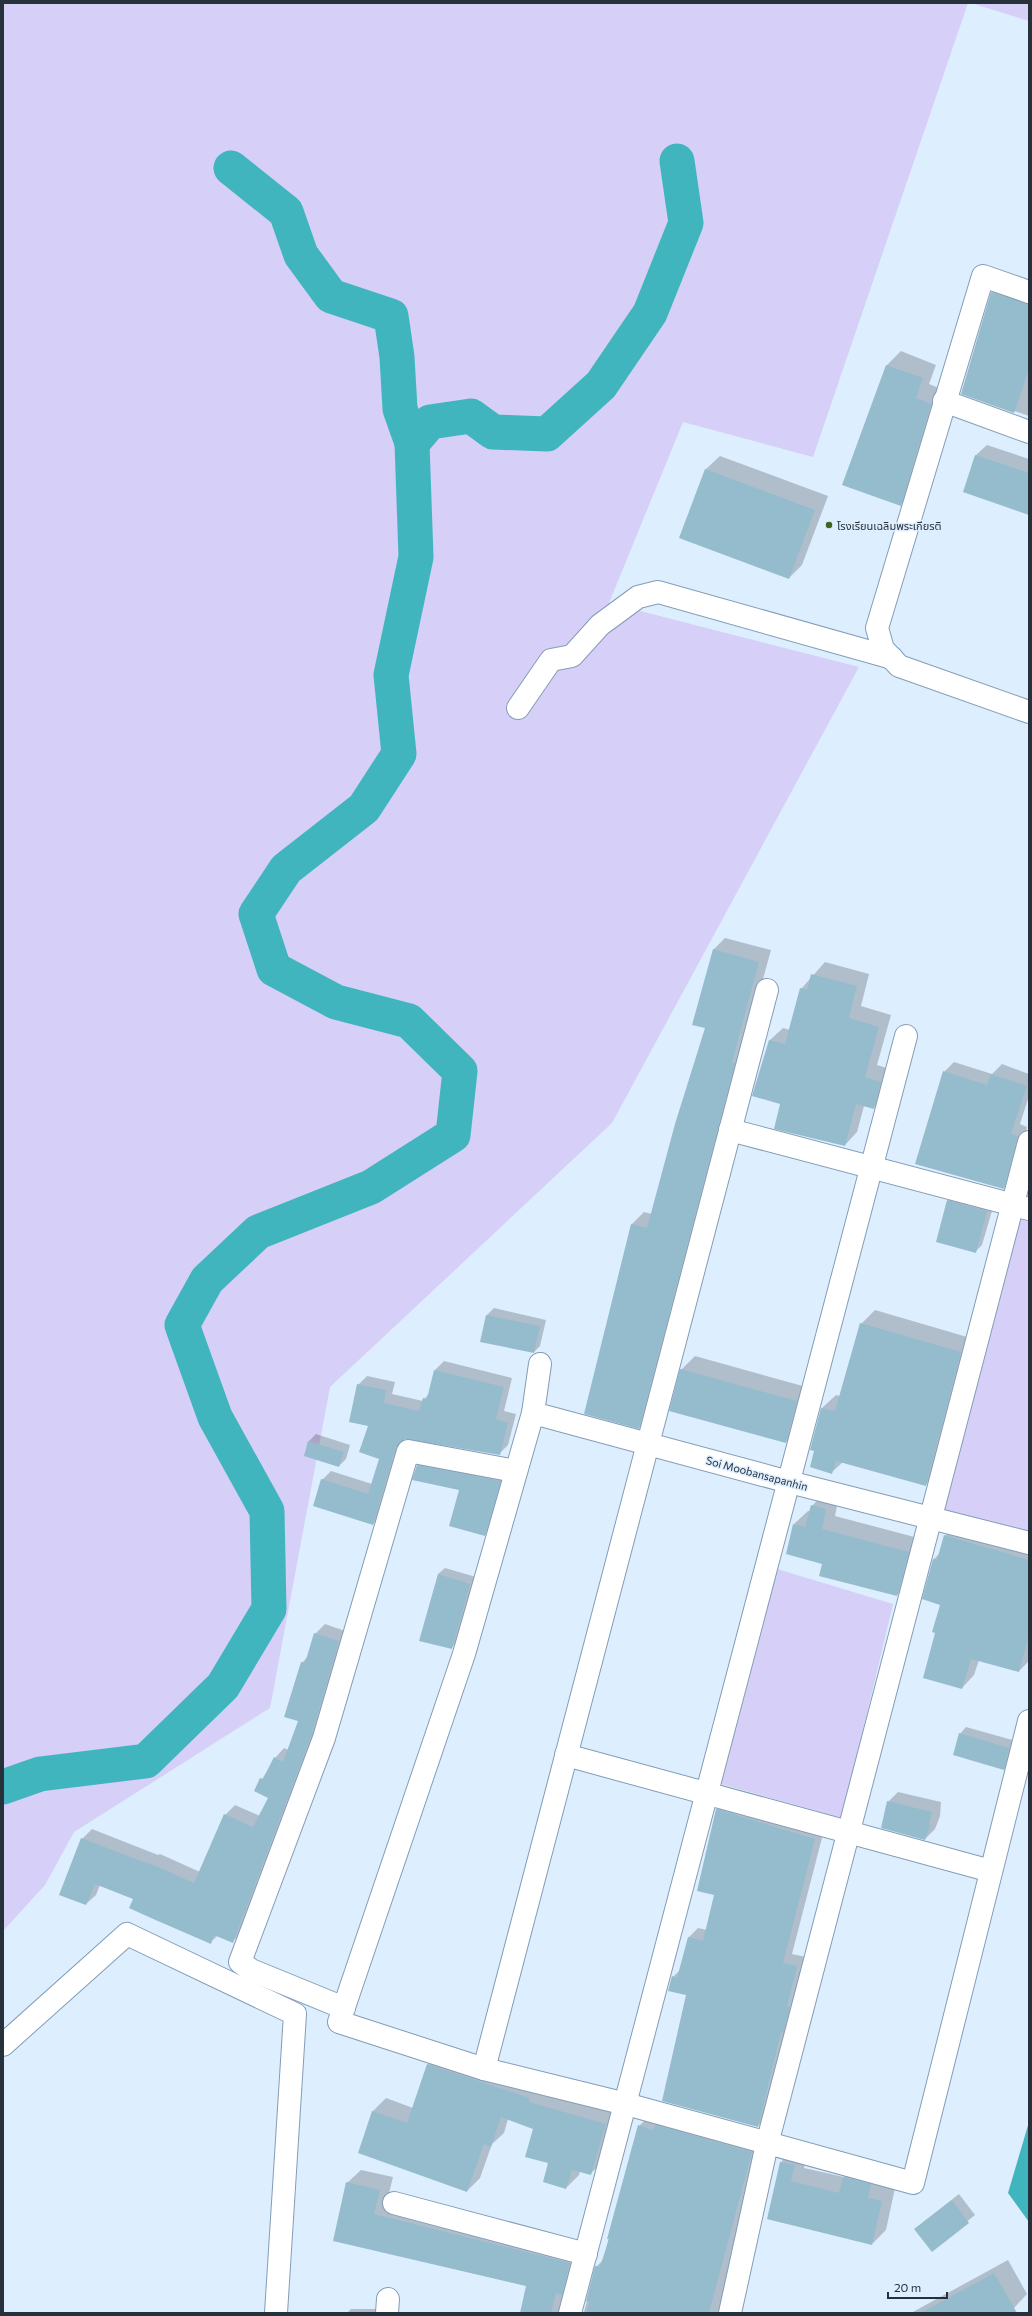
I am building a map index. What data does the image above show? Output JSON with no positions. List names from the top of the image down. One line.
{"streets":{"street":["Soi Moobansapanhin"]},"places":["โรงเรียนเฉลิมพระเกียรติ"],"scale_bar":"20 m"}
